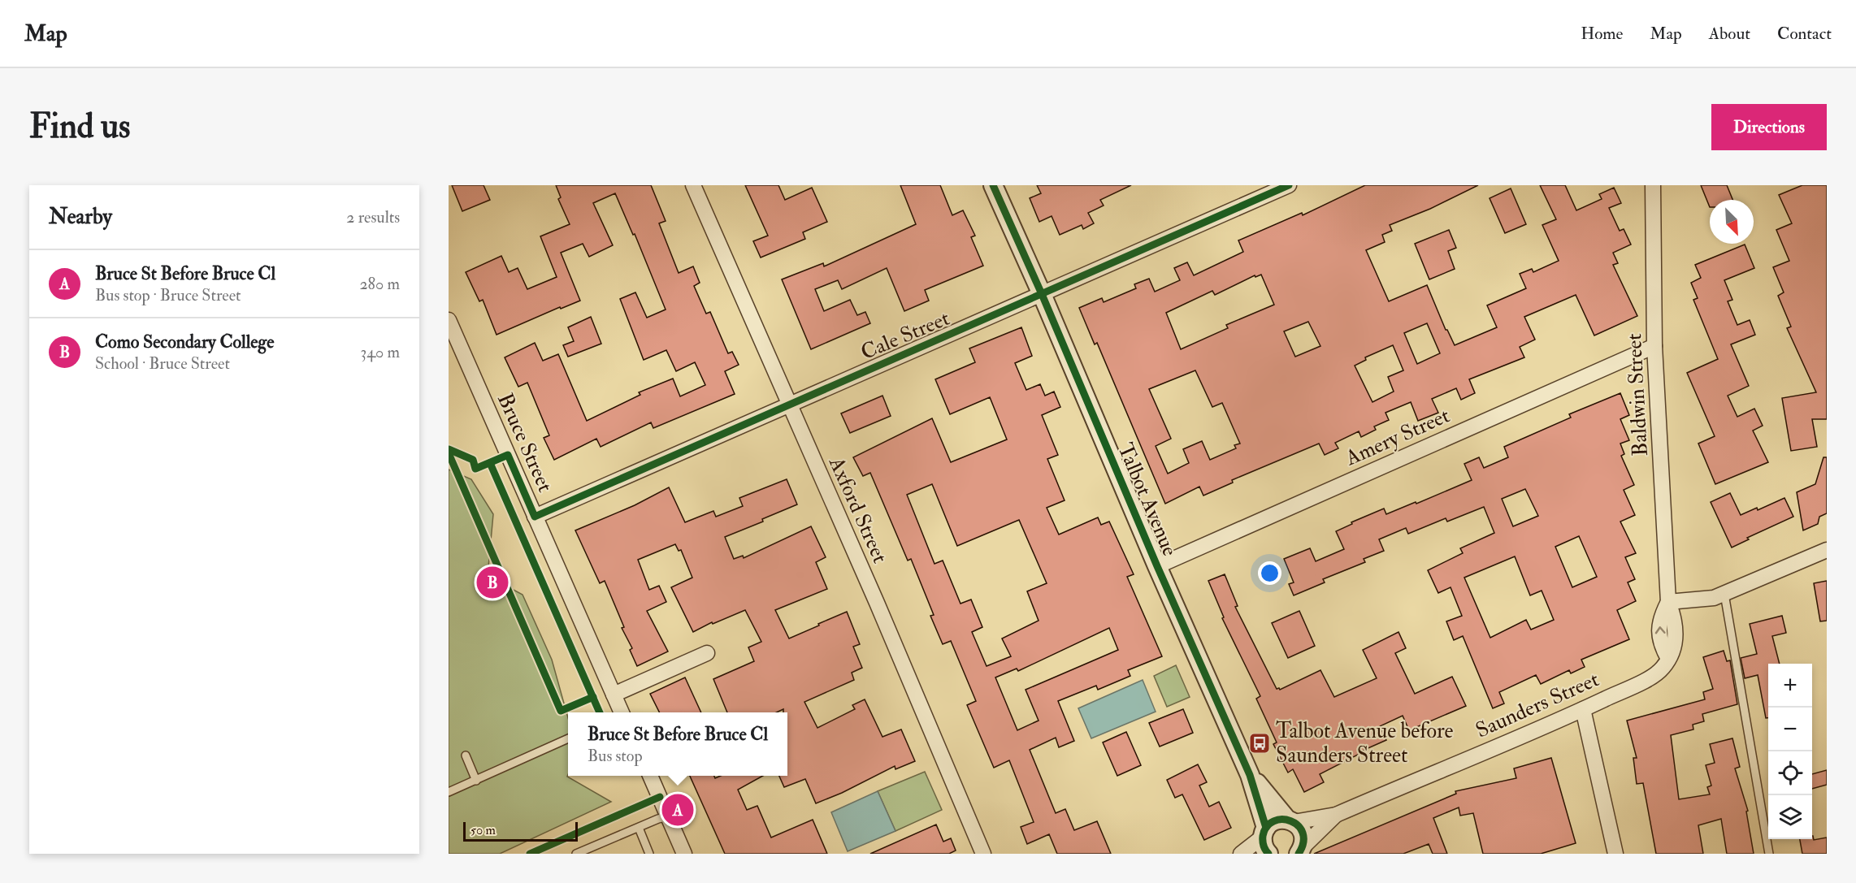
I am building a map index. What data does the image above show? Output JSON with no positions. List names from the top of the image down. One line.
{"streets":{"street":["Cale Street","Baldwin Street","Amery Street","Bruce Street","Talbot Avenue","Axford Street","Saunders Street"]},"crossings":[["Cale Street","Bruce Street"],["Cale Street","Talbot Avenue"],["Cale Street","Axford Street"],["Baldwin Street","Amery Street"],["Baldwin Street","Saunders Street"],["Amery Street","Talbot Avenue"],["Talbot Avenue","Saunders Street"]],"places":{"bus stop":["Talbot Avenue before Saunders Street"]},"scale_bar":"50 m","north":"bottom right","page":{"header":"Map","nav":["Home","Map","About","Contact"],"buttons":"Directions","title":"Find us","heading":["Nearby","2 results"],"list":[{"mark":"A","name":"Bruce St Before Bruce Cl","note":"Bus stop · Bruce Street","value":"280 m"},{"mark":"B","name":"Como Secondary College","note":"School · Bruce Street","value":"340 m"}],"pins":["B","A"],"map_buttons":["+","−"],"popup":["Bruce St Before Bruce Cl","Bus stop"],"scale":"50 m"}}
